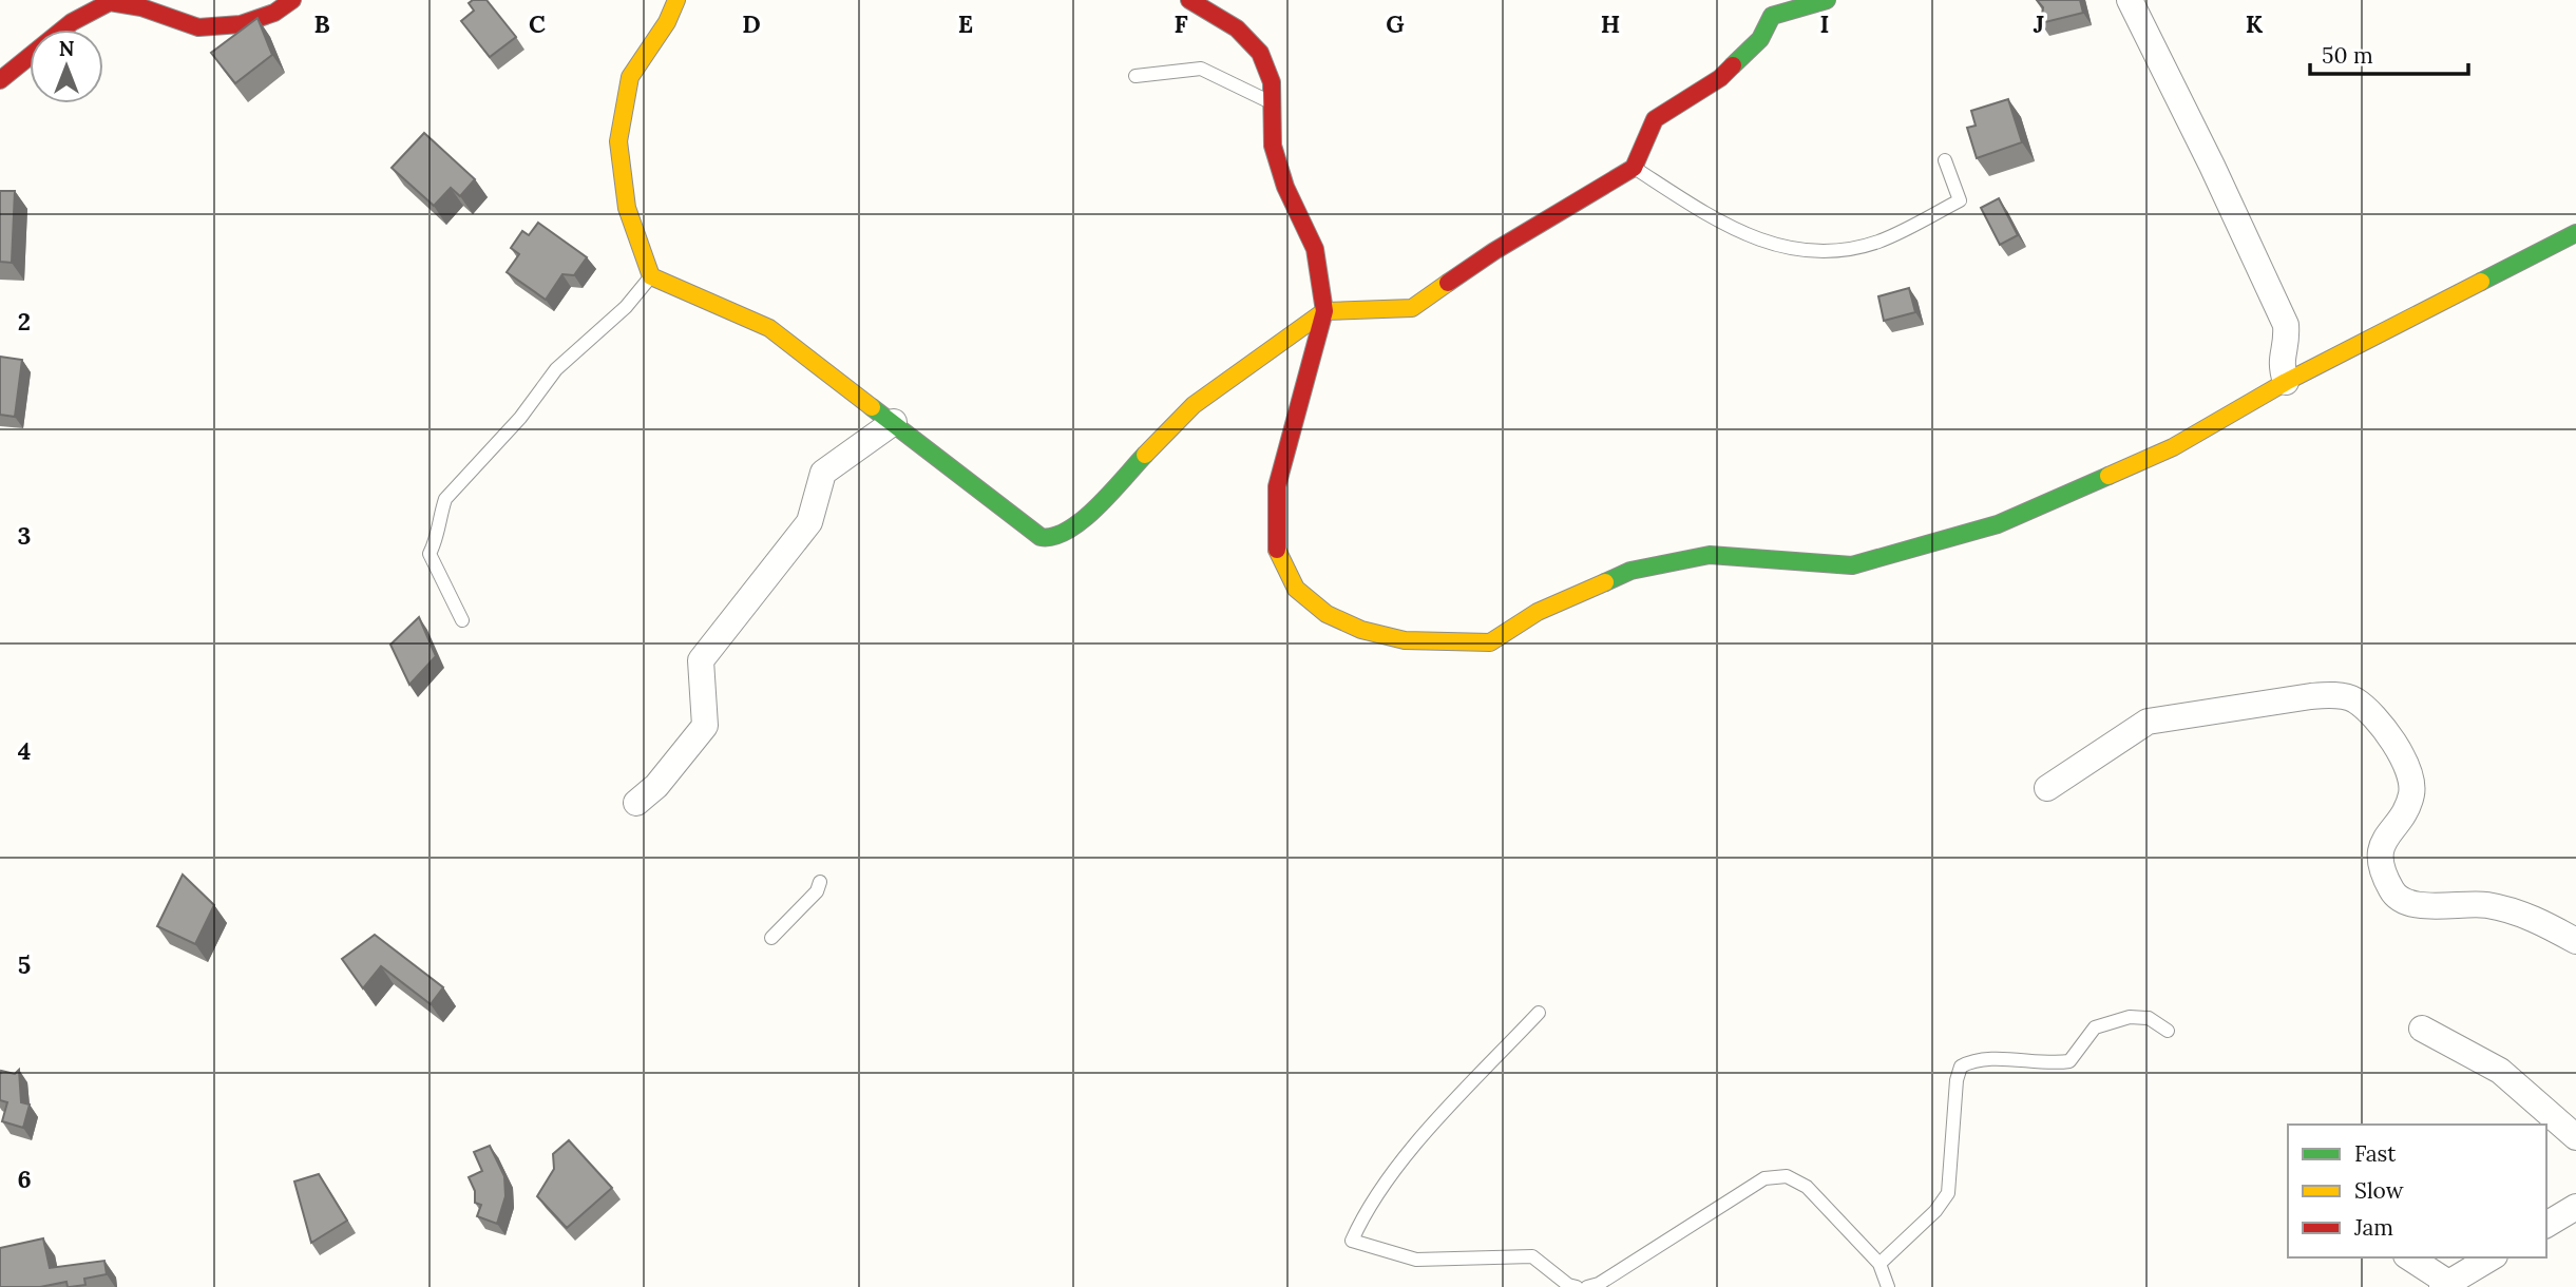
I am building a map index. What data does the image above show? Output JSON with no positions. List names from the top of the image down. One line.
{"legend":["Fast","Slow","Jam"],"scale_bar":"50 m","north":"top","grid":{"columns":["B","C","D","E","F","G","H","I","J","K"],"rows":["2","3","4","5","6"]}}
